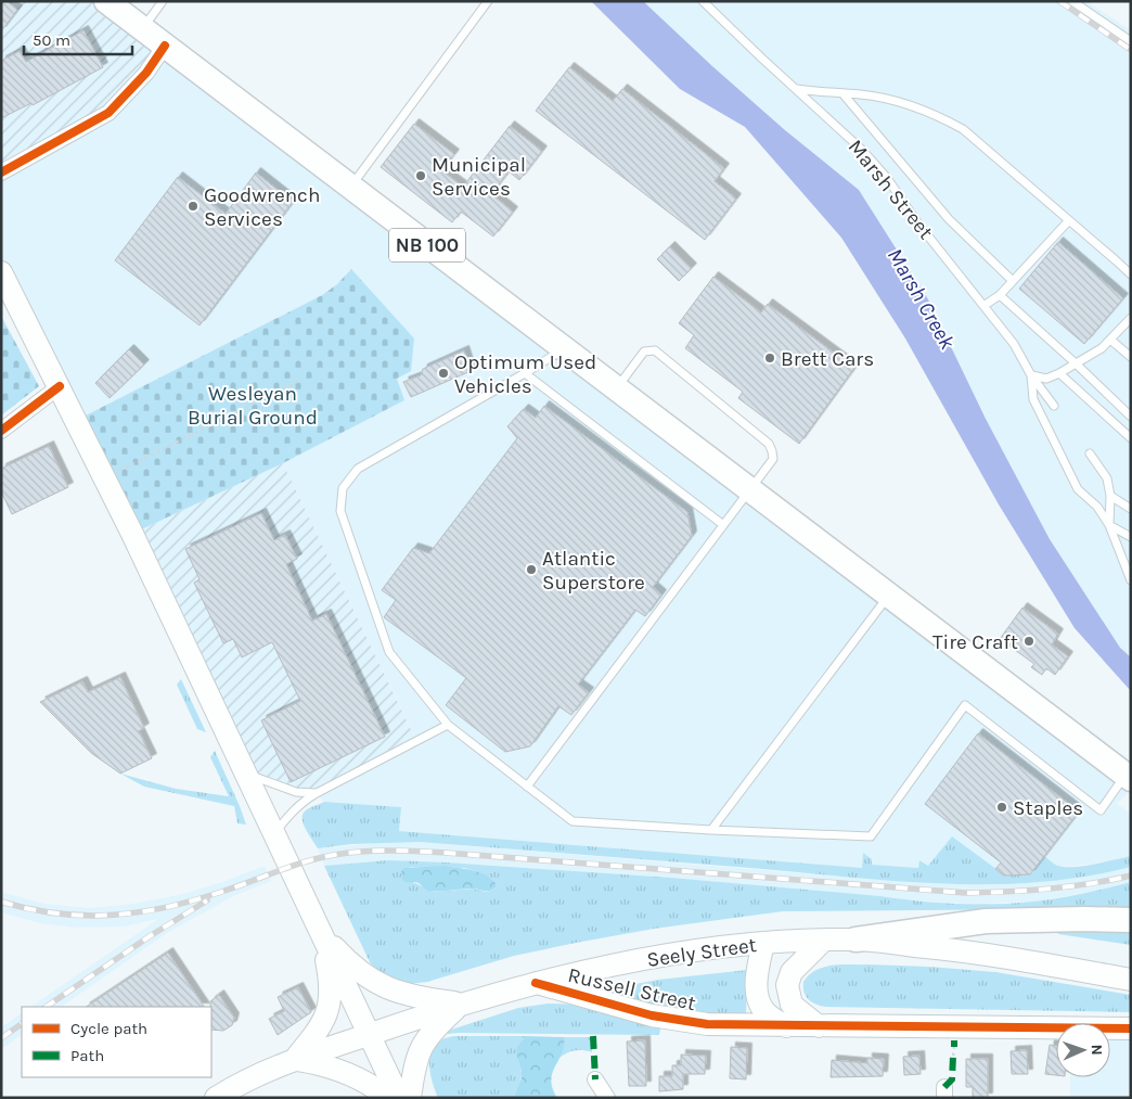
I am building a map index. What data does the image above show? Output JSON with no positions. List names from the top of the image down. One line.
{"streets":{"main road":["NB 100","Seely Street","Russell Street"],"lane":["Marsh Street"]},"crossings":[["Seely Street","Russell Street"]],"water":["Marsh Creek"],"parks":["Wesleyan Burial Ground"],"places":["Municipal Services","Goodwrench Services","Brett Cars","Optimum Used Vehicles","Atlantic Superstore","Tire Craft","Staples"],"legend":["Cycle path","Path"],"scale_bar":"50 m","north":"right"}
